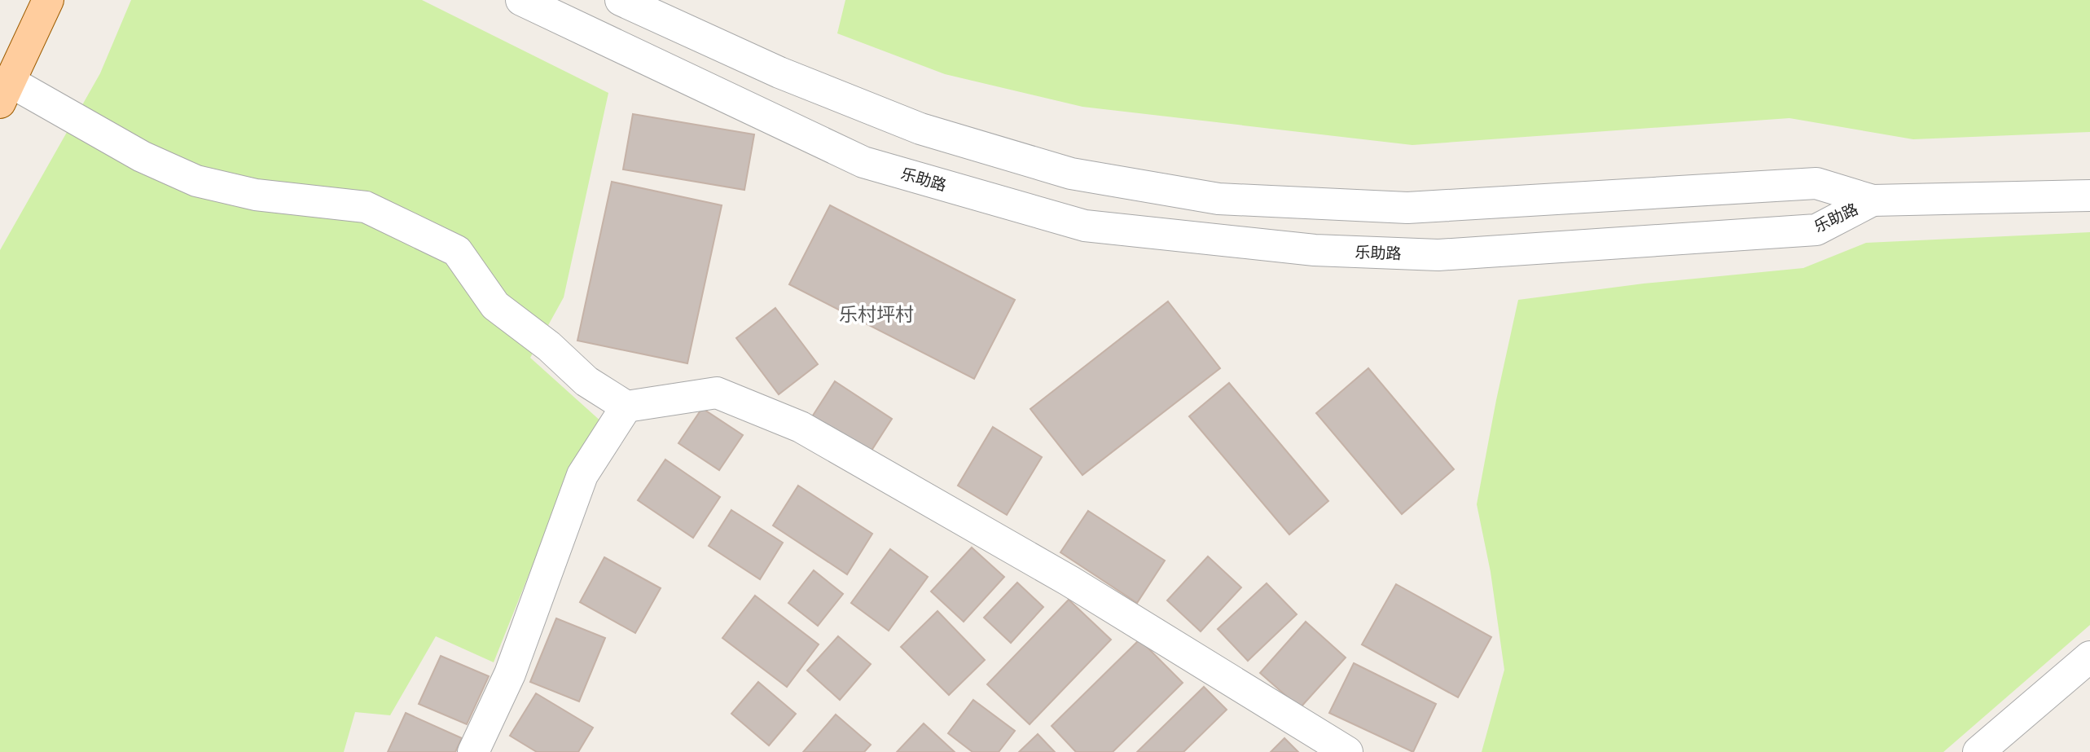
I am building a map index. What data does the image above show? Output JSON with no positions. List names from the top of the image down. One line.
{"streets":{"street":["乐助路"]},"districts":["乐村坪村"]}
